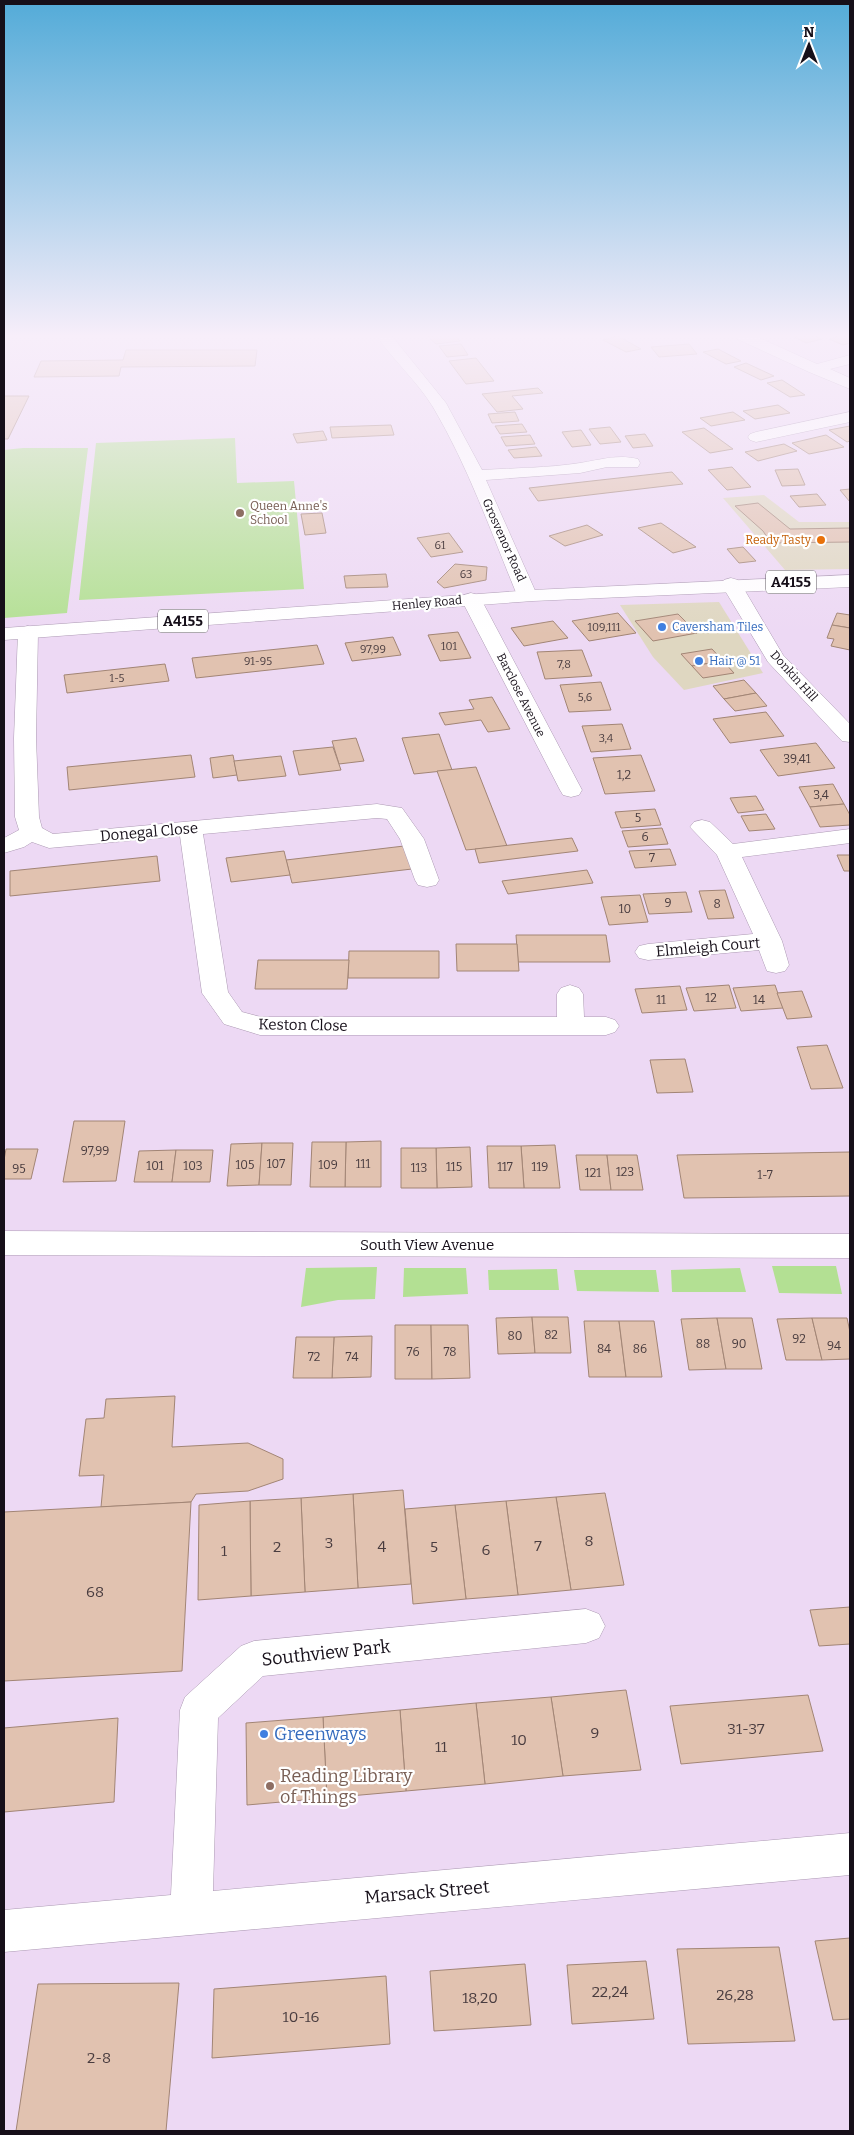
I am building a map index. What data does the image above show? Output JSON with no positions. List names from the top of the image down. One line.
{"streets":{"street":["Grosvenor Road","A4155","Henley Road","Donkin Hill","Barclose Avenue","Donegal Close","Elmleigh Court","Keston Close","South View Avenue","Southview Park","Marsack Street"]},"crossings":[["Grosvenor Road","Henley Road"],["Henley Road","Donkin Hill"],["Henley Road","Barclose Avenue"],["Donegal Close","Keston Close"],["Southview Park","Marsack Street"]],"places":["Queen Anne's School","Ready Tasty","Caversham Tiles","Hair @ 51","Greenways","Reading Library of Things"],"house_numbers":["61","63","109,111","101","97,99","91-95","7,8","1-5","5,6","3,4","39,41","1,2","3,4","5","6","7","9","8","10","12","11","14","97,99","107","111","105","109","101","103","115","117","119","113","95","123","121","1-7","82","80","92","88","90","94","84","86","76","78","72","74","8","3","7","2","4","5","6","1","68","31-37","9","10","11","22,24","26,28","18,20","10-16","2-8"],"north":"top"}
